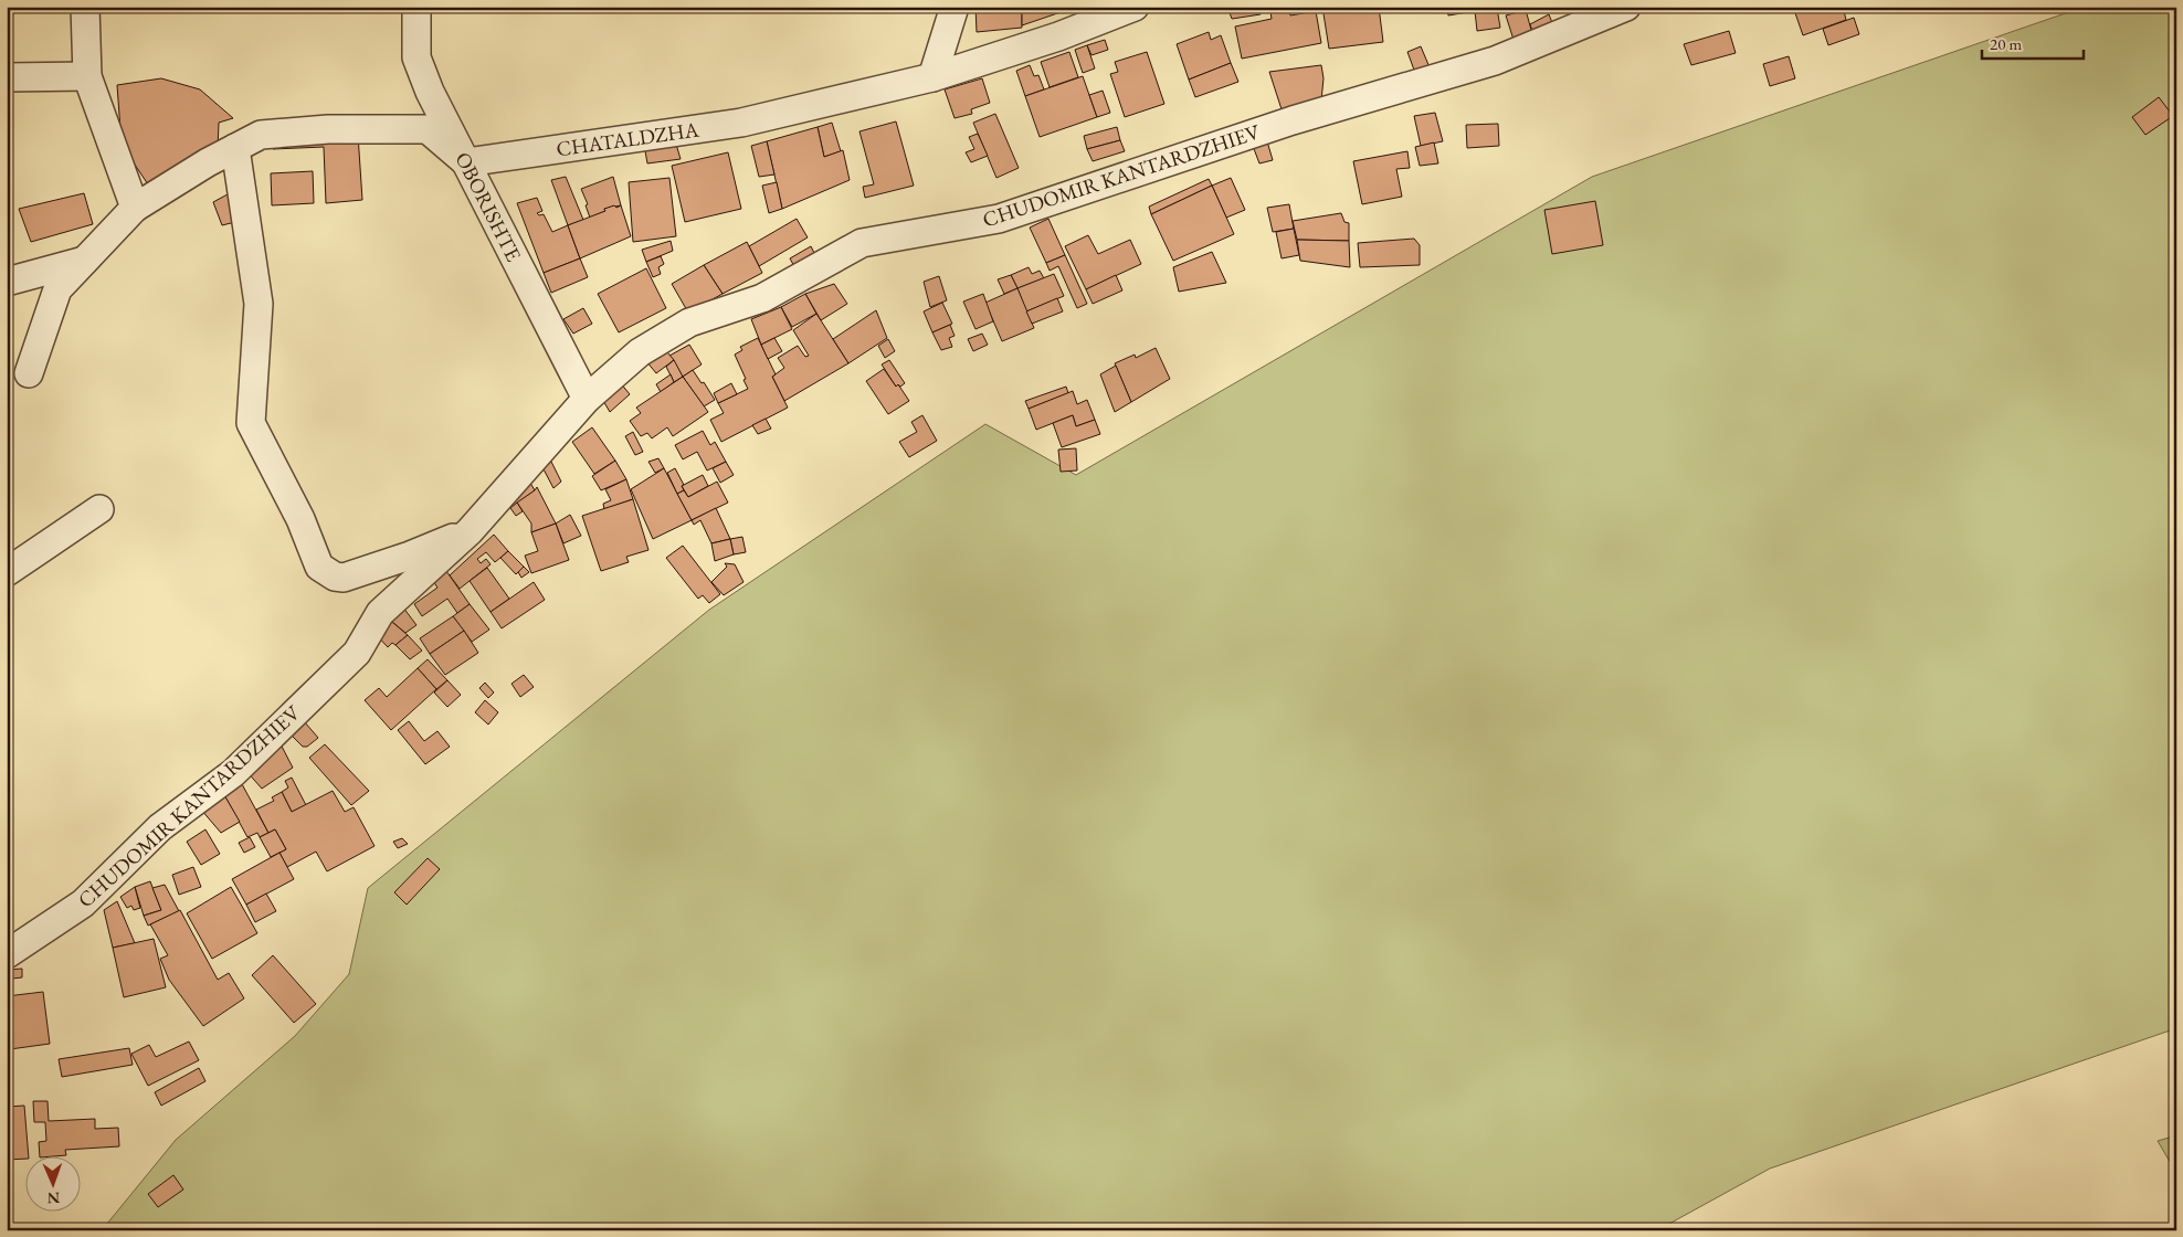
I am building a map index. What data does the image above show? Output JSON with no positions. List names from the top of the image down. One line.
{"streets":{"street":["CHATALDZHA","CHUDOMIR KANTARDZHIEV","OBORISHTE"]},"crossings":[["CHATALDZHA","OBORISHTE"],["CHUDOMIR KANTARDZHIEV","OBORISHTE"]],"scale_bar":"20 m","north":"bottom"}
